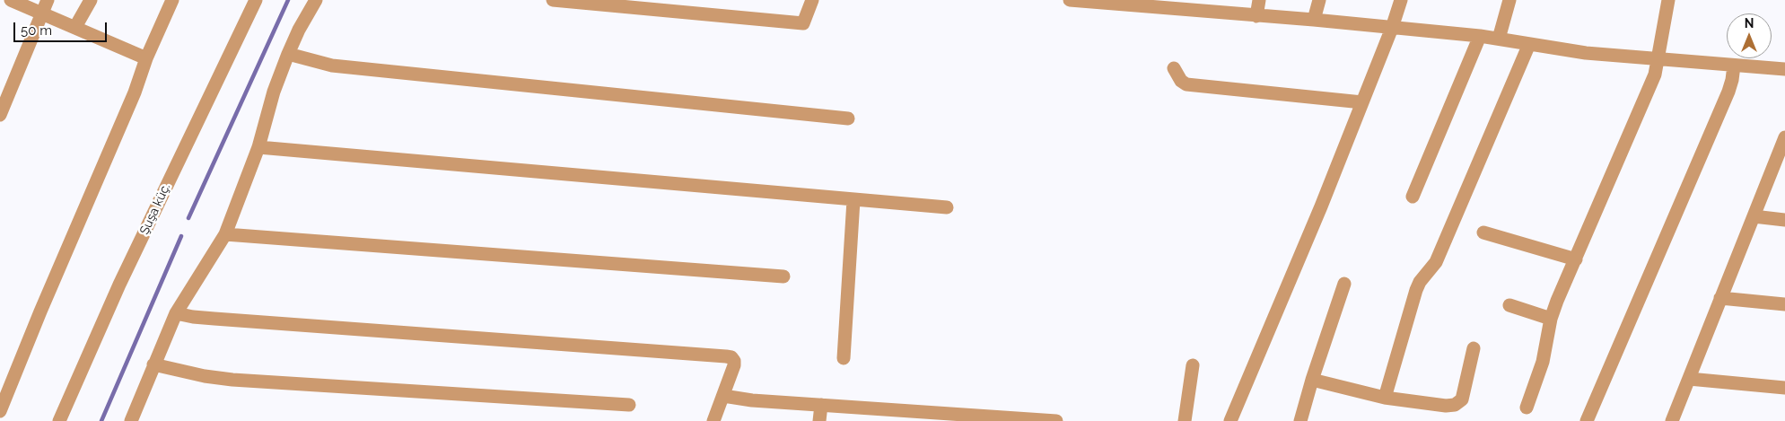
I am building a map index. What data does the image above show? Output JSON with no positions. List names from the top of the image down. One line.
{"streets":{"street":["Şuşa küç."]},"scale_bar":"50 m","north":"top"}
